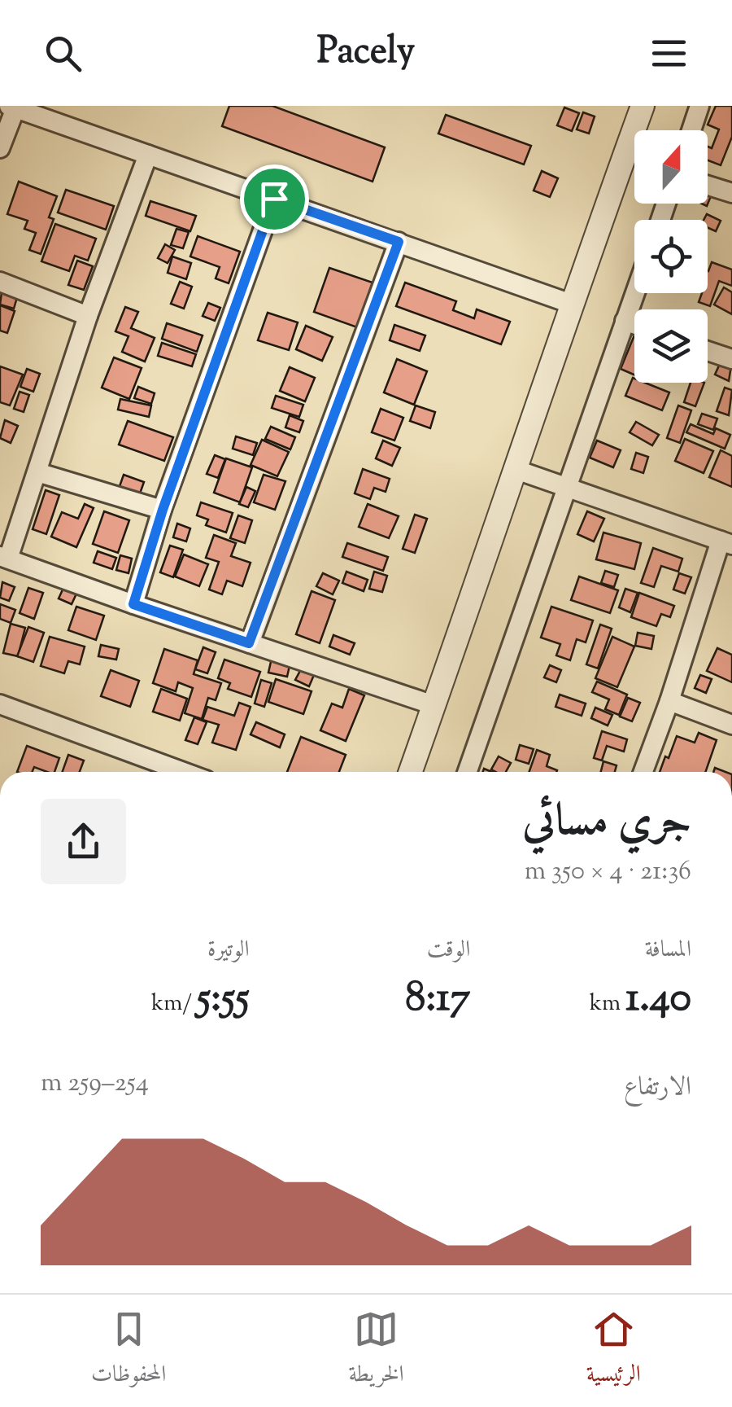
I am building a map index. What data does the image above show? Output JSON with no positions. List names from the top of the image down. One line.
{"north":"top","page":{"header":"Pacely","heading":["جري مسائي","21:36 · 4 × 350 m"],"stats":[["المسافة","1.40 km"],["الوقت","8:17"],["الوتيرة","5:55 /km"]],"chart":["الارتفاع","254–259 m"],"tabs":["الرئيسية","الخريطة","المحفوظات"]}}
